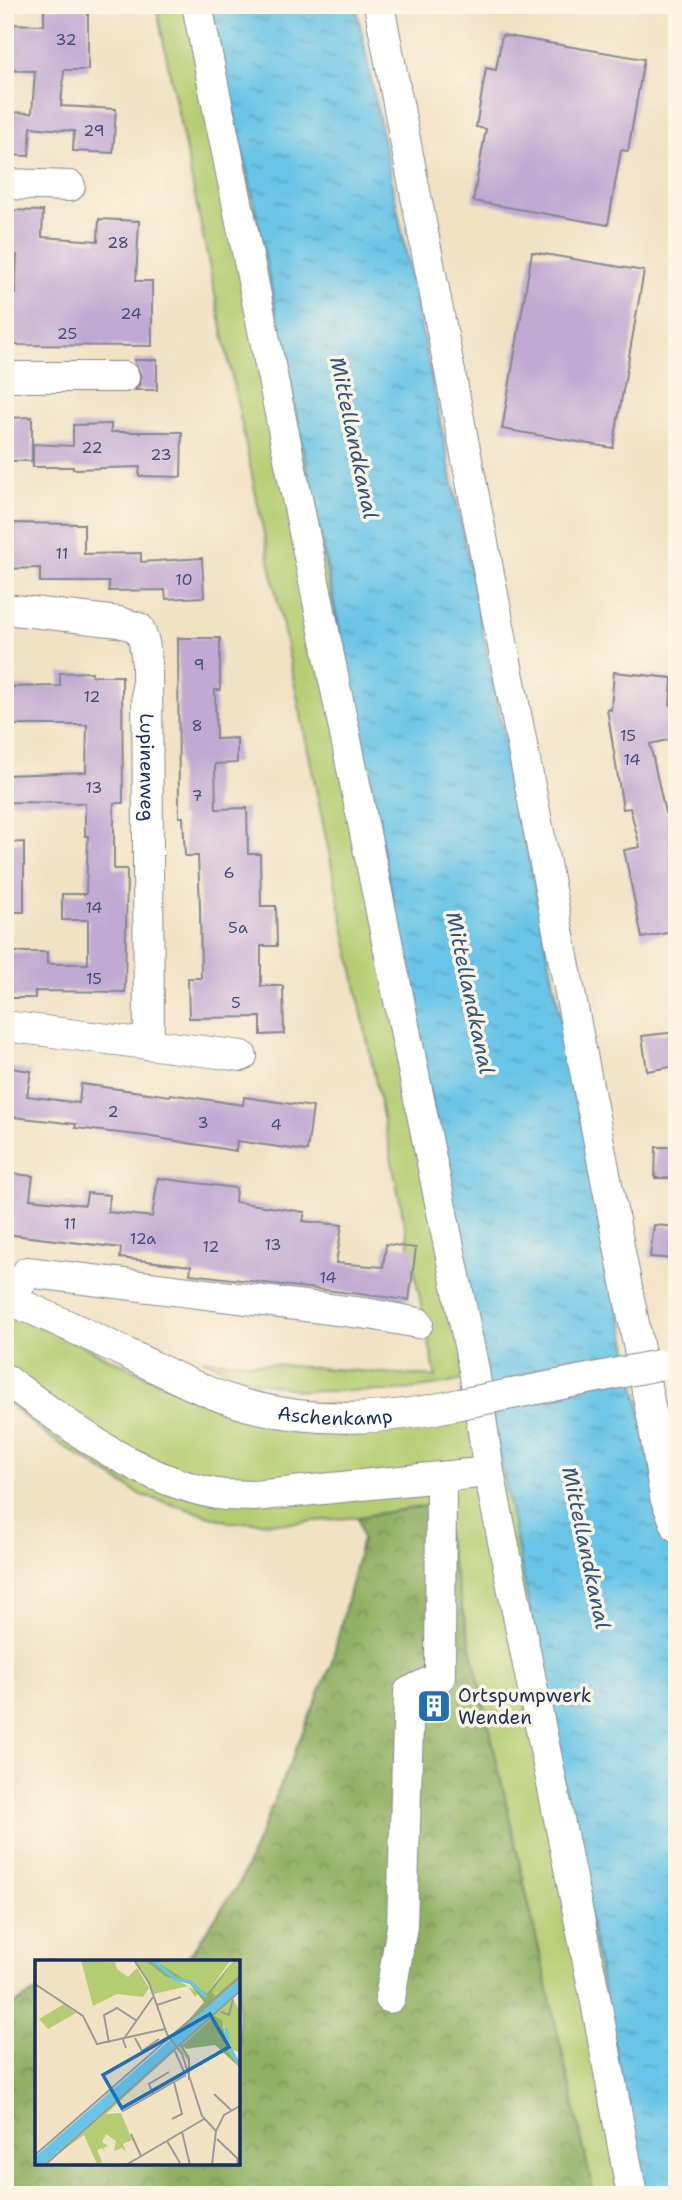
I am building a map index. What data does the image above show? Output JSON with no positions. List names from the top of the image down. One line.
{"streets":{"street":["Lupinenweg","Aschenkamp"]},"water":["Mittellandkanal"],"places":{"building":["Ortspumpwerk Wenden"]},"house_numbers":["32","29","28","24","25","22","23","11","10","9","12","8","15","14","13","7","6","14","5a","15","5","2","3","4","11","12a","13","12","14"]}
